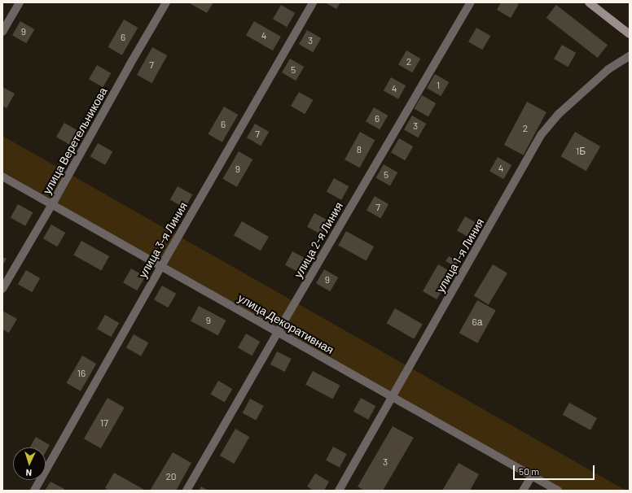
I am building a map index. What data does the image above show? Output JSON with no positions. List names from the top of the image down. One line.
{"streets":{"street":["улица Веретельникова","улица 3-я Линия","улица 2-я Линия","улица 1-я Линия","улица Декоративная"]},"crossings":[["улица Веретельникова","улица Декоративная"],["улица 3-я Линия","улица Декоративная"],["улица 2-я Линия","улица Декоративная"],["улица 1-я Линия","улица Декоративная"]],"house_numbers":["9","4","6","3","2","7","5","1","4","6","6","3","2","7","8","1Б","4","9","5","7","9","9","6а","16","17","3","20"],"scale_bar":"50 m","north":"bottom"}
